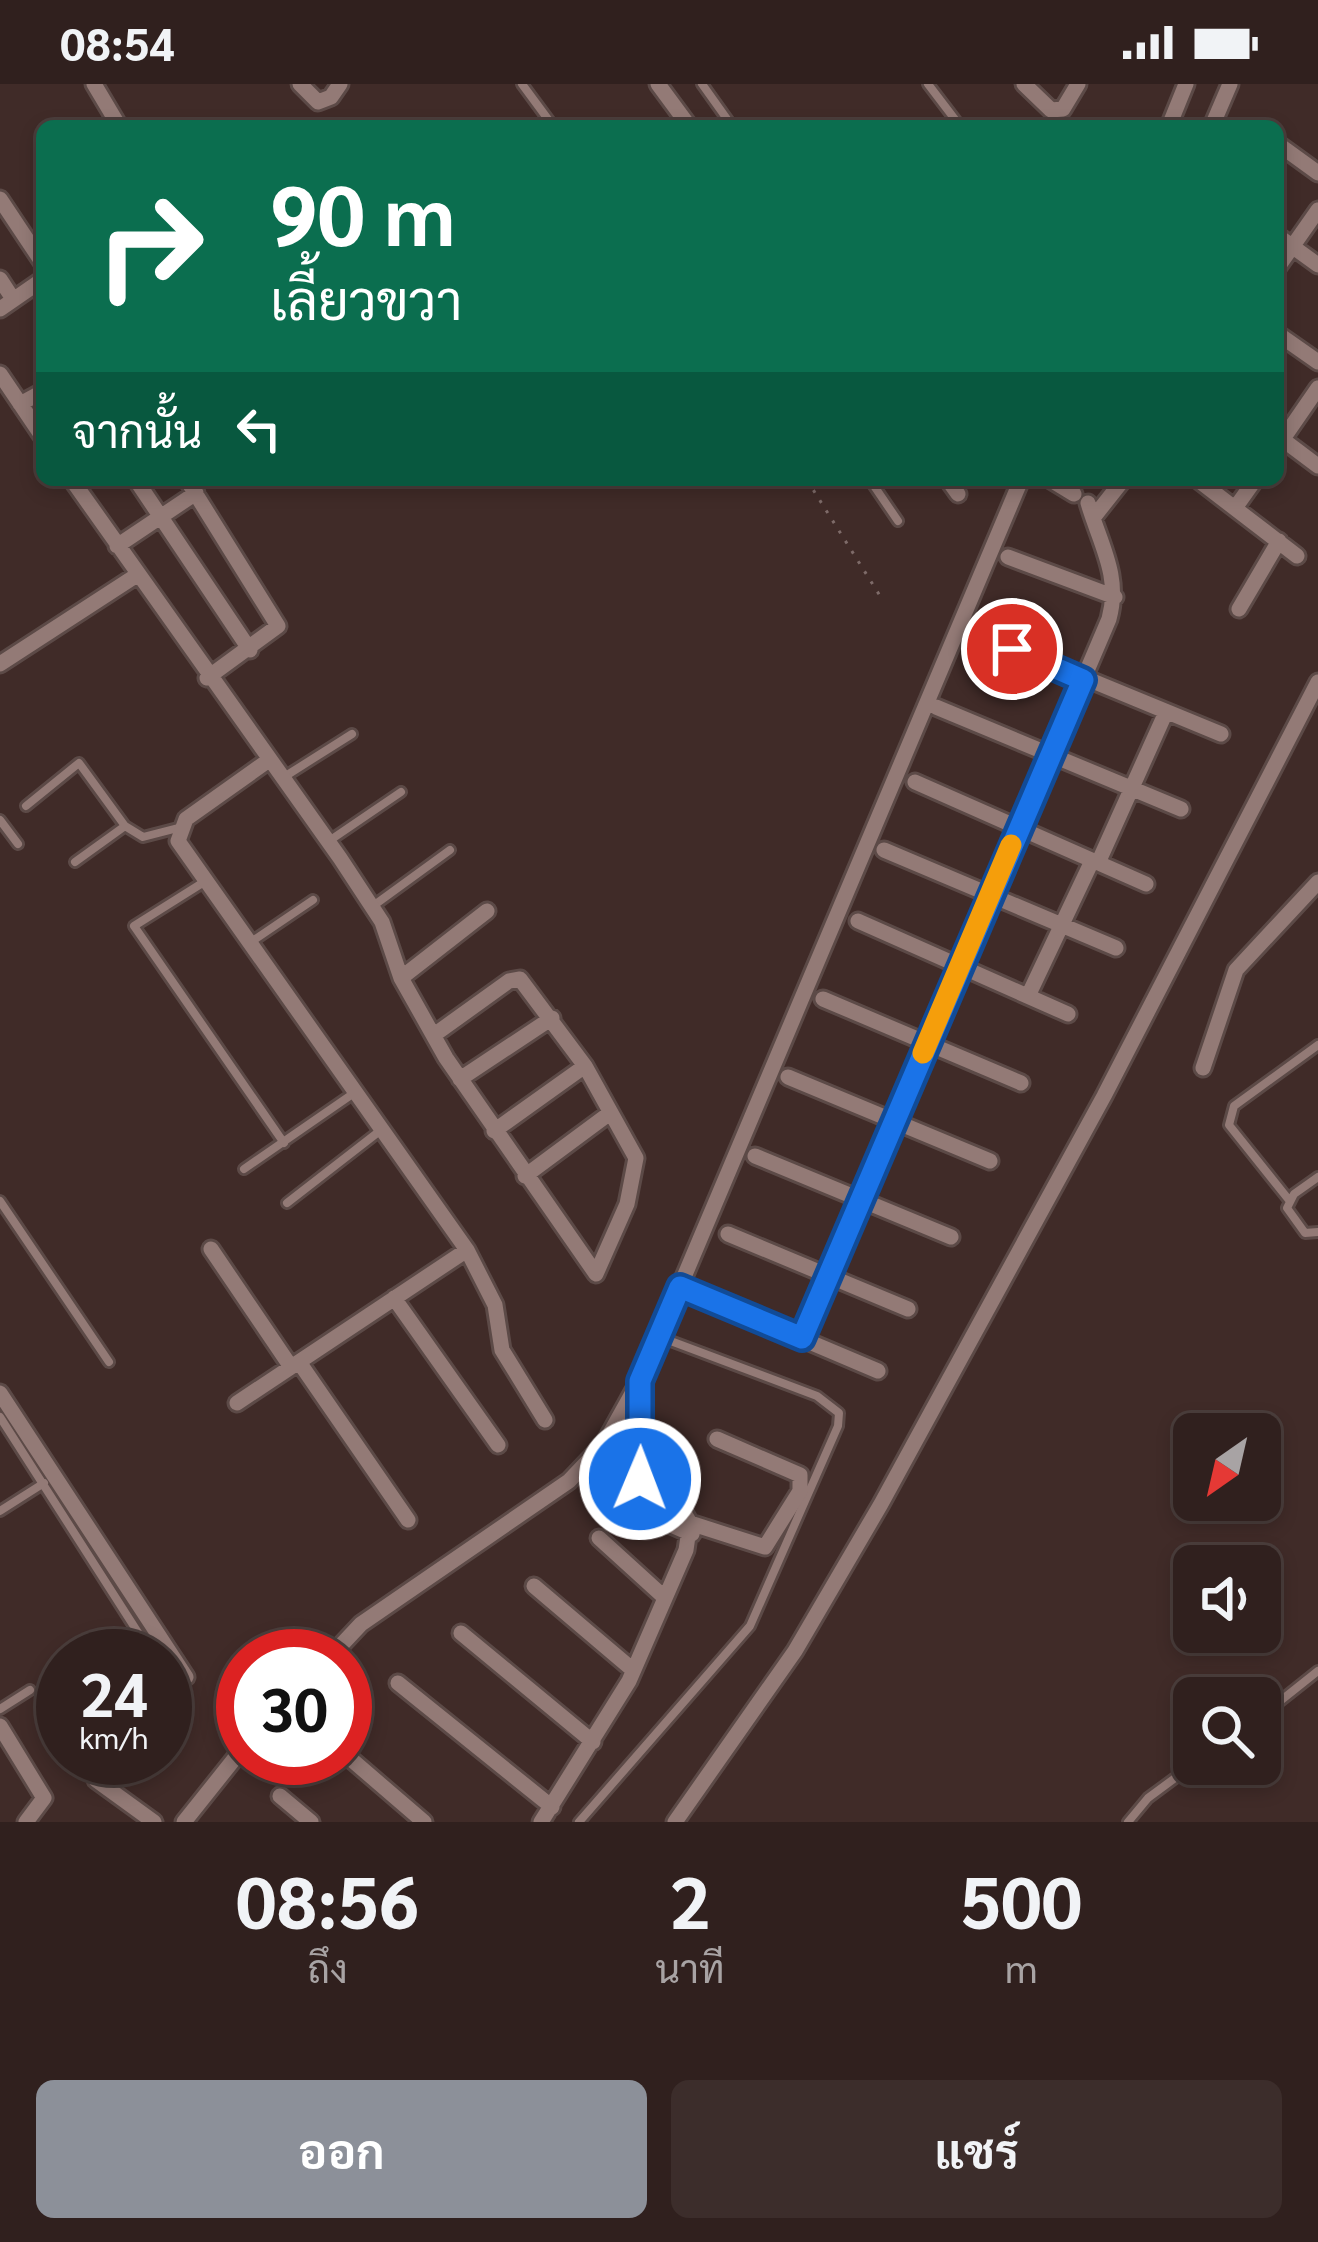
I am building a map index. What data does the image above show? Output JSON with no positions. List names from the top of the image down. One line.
{"north":"bottom left","page":{"status":"08:54","turn":["90 m","เลี้ยวขวา"],"then":"จากนั้น","speed":"24 km/h","limit":"30","eta":["08:56","ถึง","2","นาที","500","m"],"buttons":["ออก","แชร์"]}}
